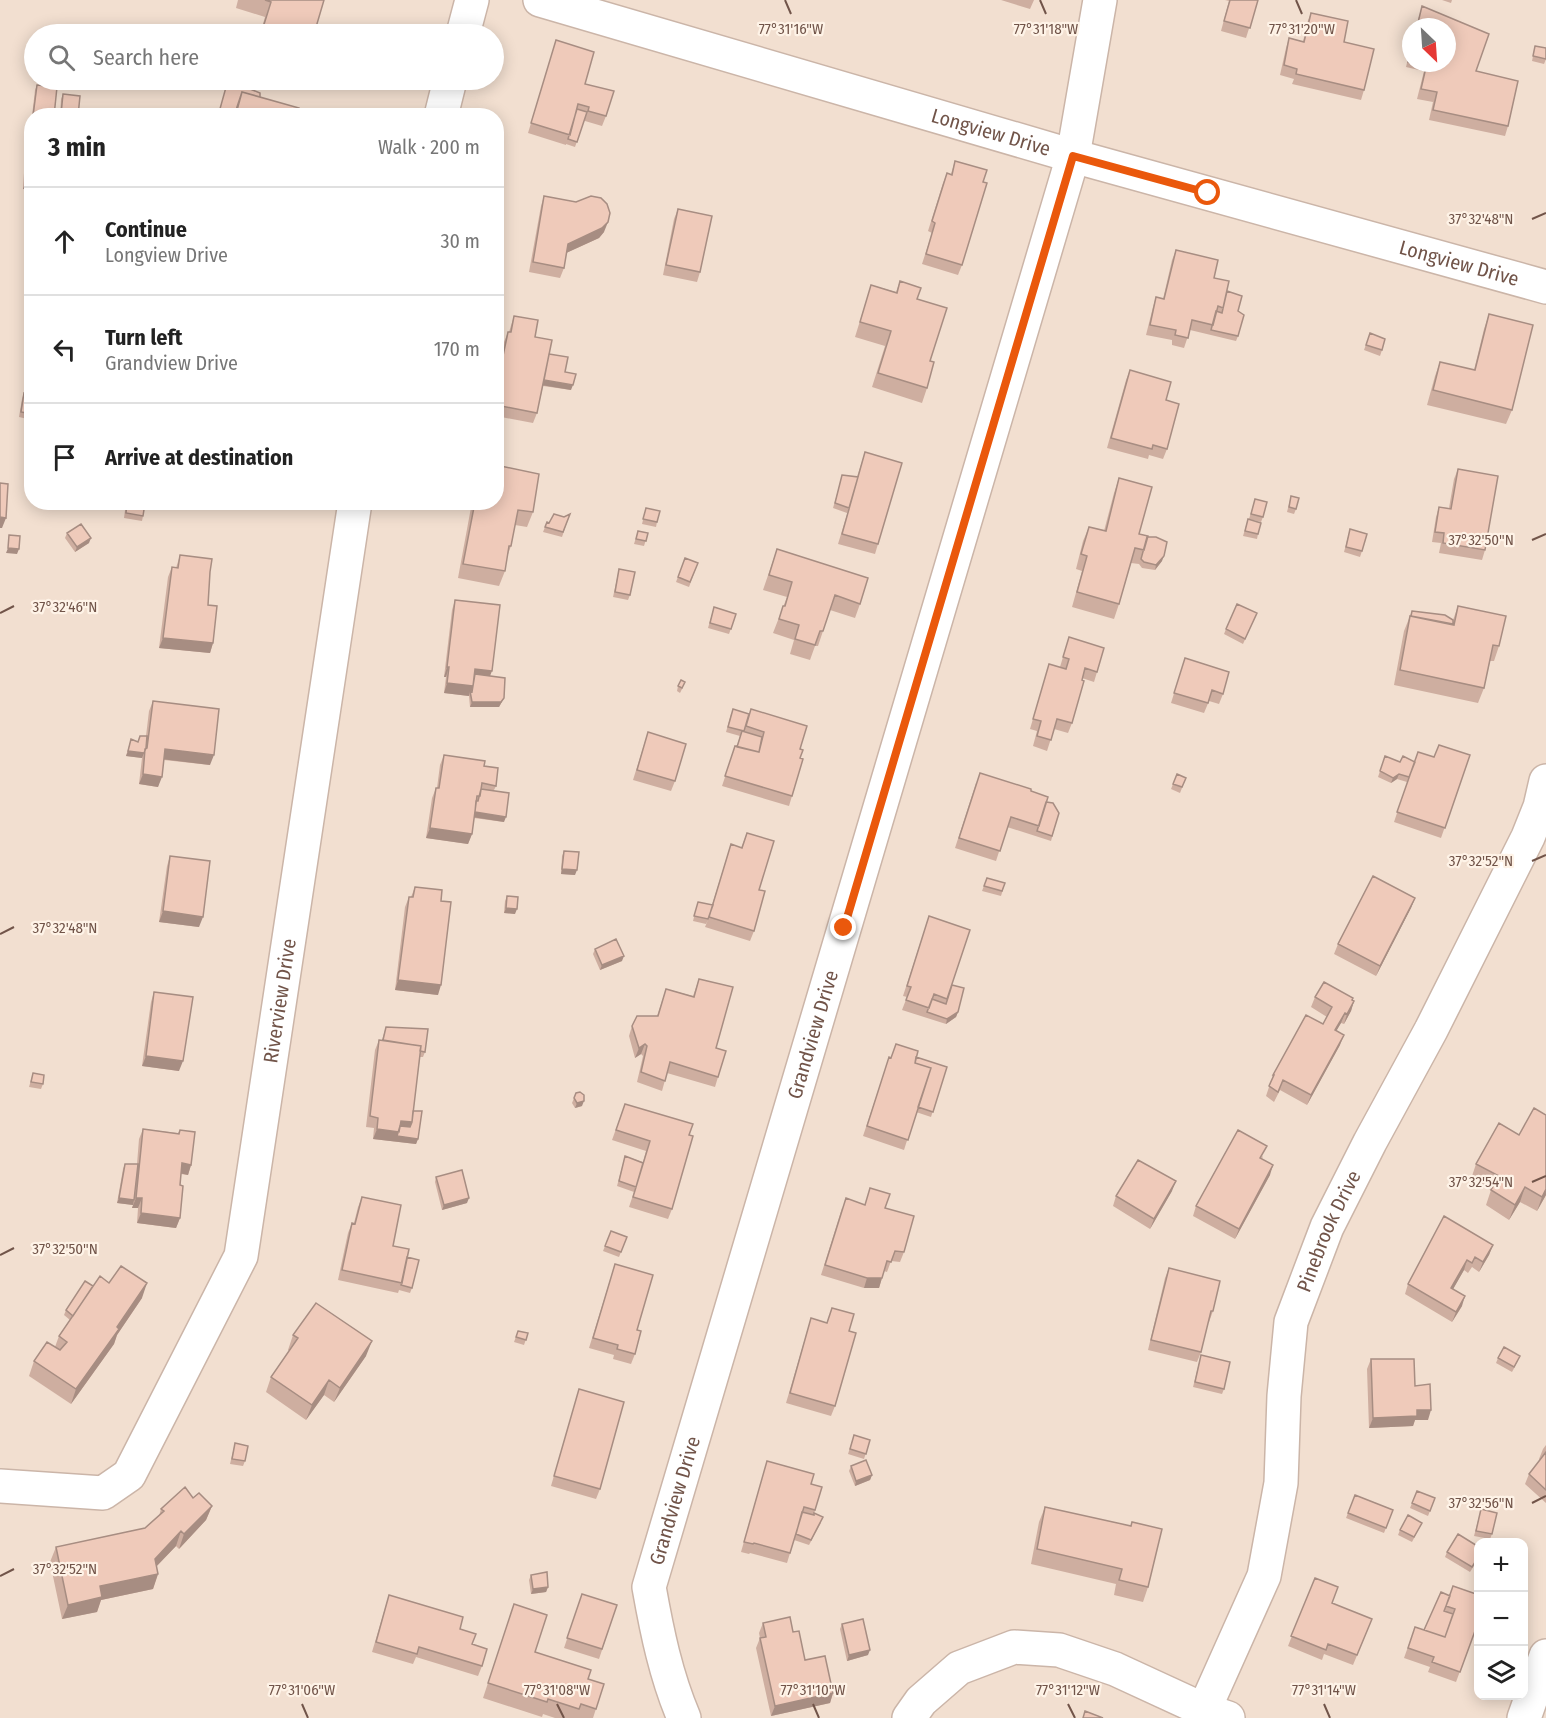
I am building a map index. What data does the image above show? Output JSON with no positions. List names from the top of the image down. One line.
{"streets":{"street":["Longview Drive","Riverview Drive","Grandview Drive","Pinebrook Drive"]},"crossings":[["Longview Drive","Grandview Drive"]],"north":"bottom right","page":{"search":"Search here","heading":["3 min","Walk · 200 m"],"list":[["Continue","Longview Drive","30 m"],["Turn left","Grandview Drive","170 m"],"Arrive at destination"],"map_buttons":["+","−"]},"coordinates":["77°31'16\"W","77°31'18\"W","77°31'20\"W","37°32'48\"N","37°32'50\"N","37°32'46\"N","37°32'52\"N","37°32'54\"N","37°32'56\"N","77°31'06\"W","77°31'08\"W","77°31'10\"W","77°31'12\"W","77°31'14\"W"]}
